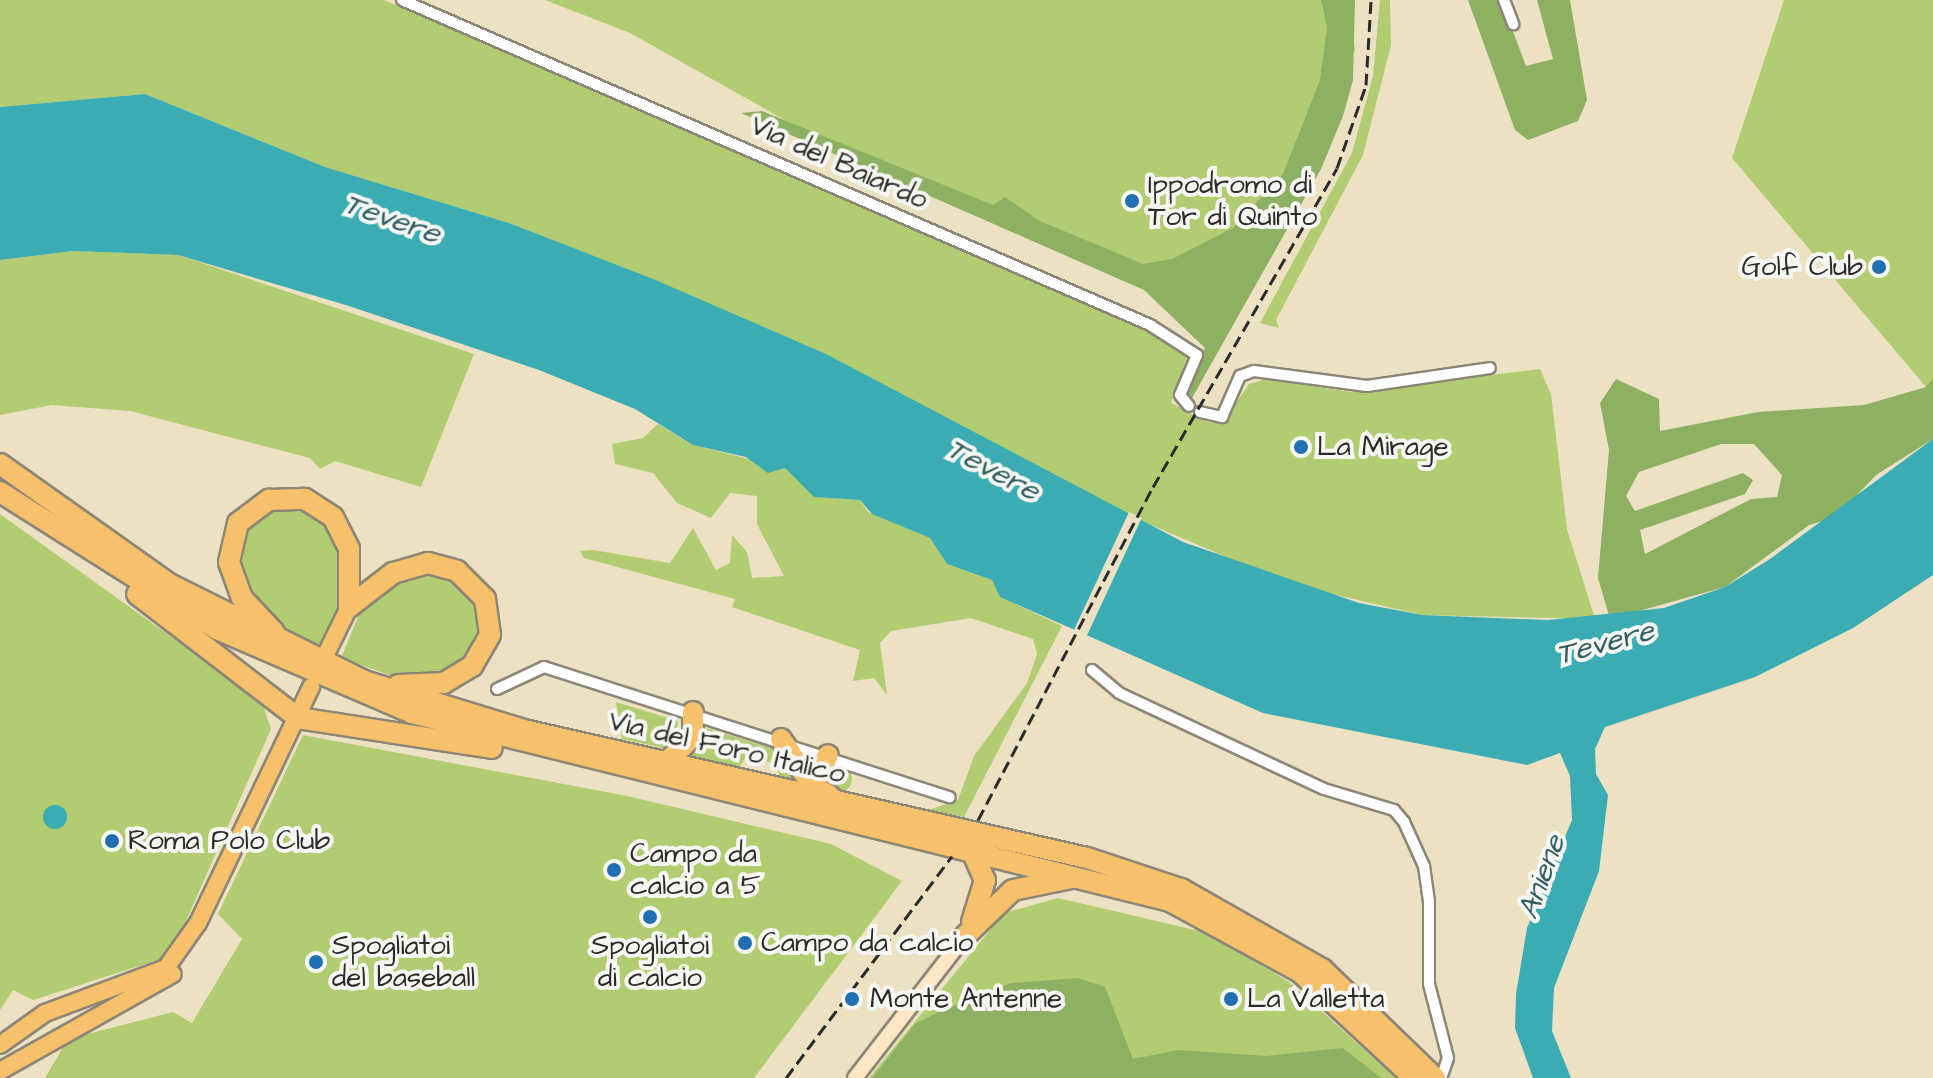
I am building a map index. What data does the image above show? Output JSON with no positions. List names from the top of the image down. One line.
{"streets":{"highway":["Via del Foro Italico"],"street":["Via del Baiardo"]},"water":["Tevere","Aniene"],"places":["Ippodromo di Tor di Quinto","Golf Club","La Mirage","Roma Polo Club","Campo da calcio a 5","Spogliatoi di calcio","Campo da calcio","Spogliatoi del baseball","Monte Antenne","La Valletta"]}
